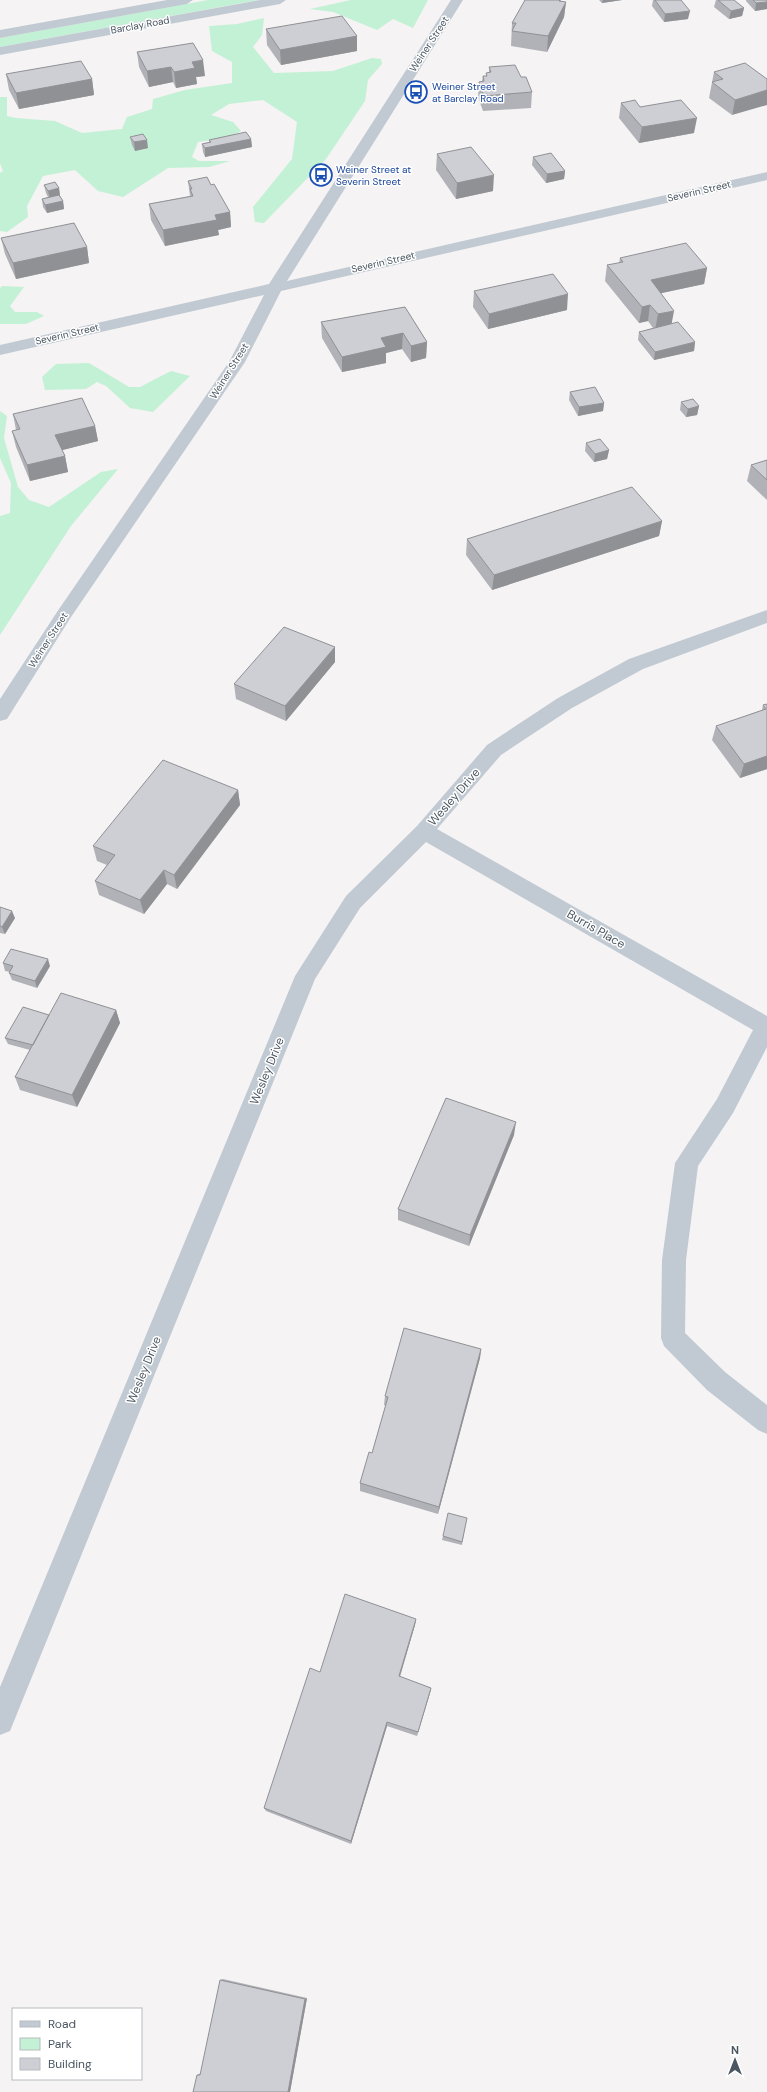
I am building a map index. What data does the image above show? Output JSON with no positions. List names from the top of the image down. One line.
{"streets":{"street":["Barclay Road","Weiner Street","Severin Street","Wesley Drive","Burris Place"]},"crossings":[["Weiner Street","Severin Street"],["Wesley Drive","Burris Place"]],"places":{"bus stop":["Weiner Street at Barclay Road","Weiner Street at Severin Street"]},"legend":["Road","Park","Building"],"north":"top"}
